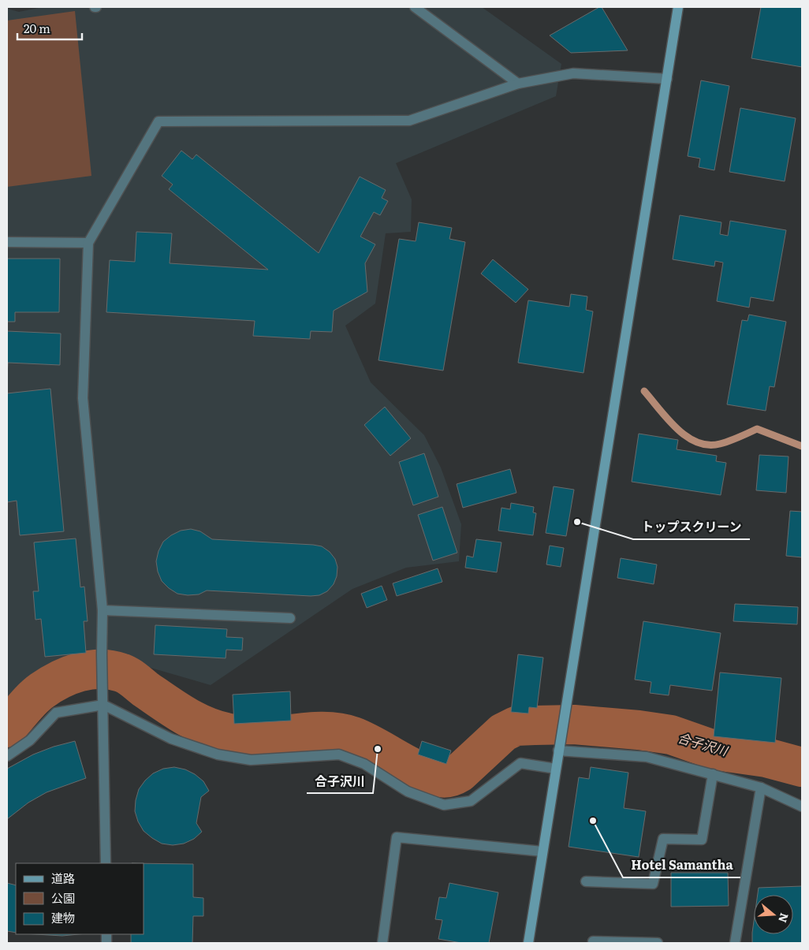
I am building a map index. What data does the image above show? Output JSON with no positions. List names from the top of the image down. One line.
{"water":["合子沢川"],"places":["トップスクリーン","合子沢川","Hotel Samantha"],"legend":["道路","公園","建物"],"scale_bar":"20 m","north":"right"}
